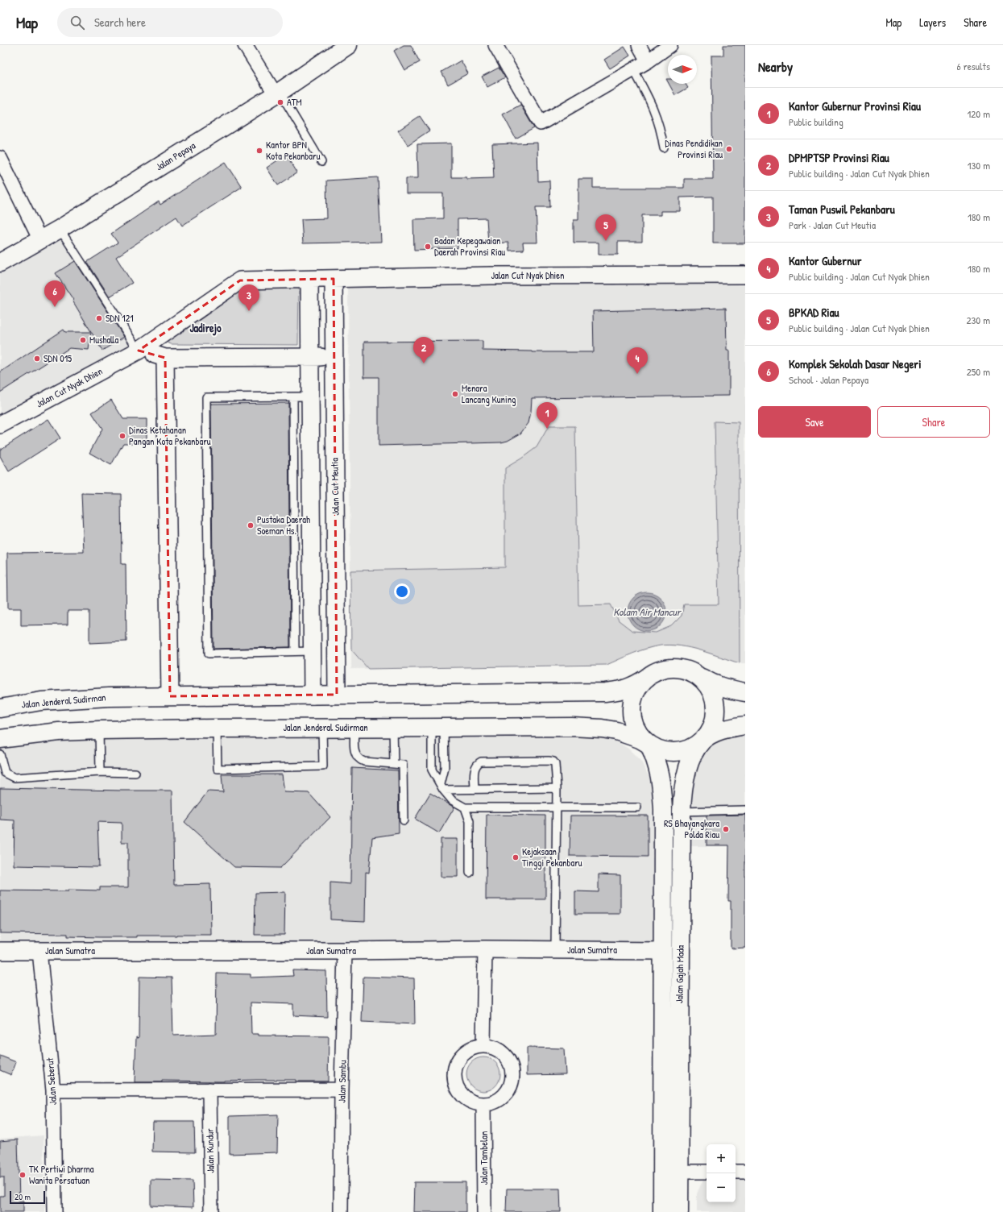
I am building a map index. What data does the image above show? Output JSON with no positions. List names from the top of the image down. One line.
{"streets":{"main road":["Jalan Pepaya","Jalan Jenderal Sudirman","Jalan Gajah Mada"],"street":["Jalan Cut Nyak Dhien","Jalan Cut Meutia","Jalan Sumatra","Jalan Seberut","Jalan Sambu","Jalan Kundur","Jalan Tambelan"]},"crossings":[["Jalan Cut Nyak Dhien","Jalan Cut Meutia"],["Jalan Cut Meutia","Jalan Jenderal Sudirman"],["Jalan Jenderal Sudirman","Jalan Gajah Mada"],["Jalan Sumatra","Jalan Gajah Mada"],["Jalan Sumatra","Jalan Seberut"],["Jalan Sumatra","Jalan Sambu"]],"districts":["Jadirejo"],"water":["Kolam Air Mancur"],"places":["ATM","Dinas Pendidikan Provinsi Riau","Kantor BPN Kota Pekanbaru","Badan Kepegawaian Daerah Provinsi Riau","SDN 121","Mushalla","SDN 015","Menara Lancang Kuning","Dinas Ketahanan Pangan Kota Pekanbaru","Pustaka Daerah Soeman Hs.","RS Bhayangkara Polda Riau","Kejaksaan Tinggi Pekanbaru","TK Pertiwi Dharma Wanita Persatuan"],"scale_bar":"20 m","north":"right","page":{"header":"Map","search":"Search here","nav":["Map","Layers","Share"],"heading":["Nearby","6 results"],"list":[{"mark":"1","name":"Kantor Gubernur Provinsi Riau","note":"Public building","value":"120 m"},{"mark":"2","name":"DPMPTSP Provinsi Riau","note":"Public building · Jalan Cut Nyak Dhien","value":"130 m"},{"mark":"3","name":"Taman Puswil Pekanbaru","note":"Park · Jalan Cut Meutia","value":"180 m"},{"mark":"4","name":"Kantor Gubernur","note":"Public building · Jalan Cut Nyak Dhien","value":"180 m"},{"mark":"5","name":"BPKAD Riau","note":"Public building · Jalan Cut Nyak Dhien","value":"230 m"},{"mark":"6","name":"Komplek Sekolah Dasar Negeri","note":"School · Jalan Pepaya","value":"250 m"}],"pins":["5","6","3","2","4","1"],"buttons":["Save","Share"],"map_buttons":["+","−"],"scale":"20 m"}}
